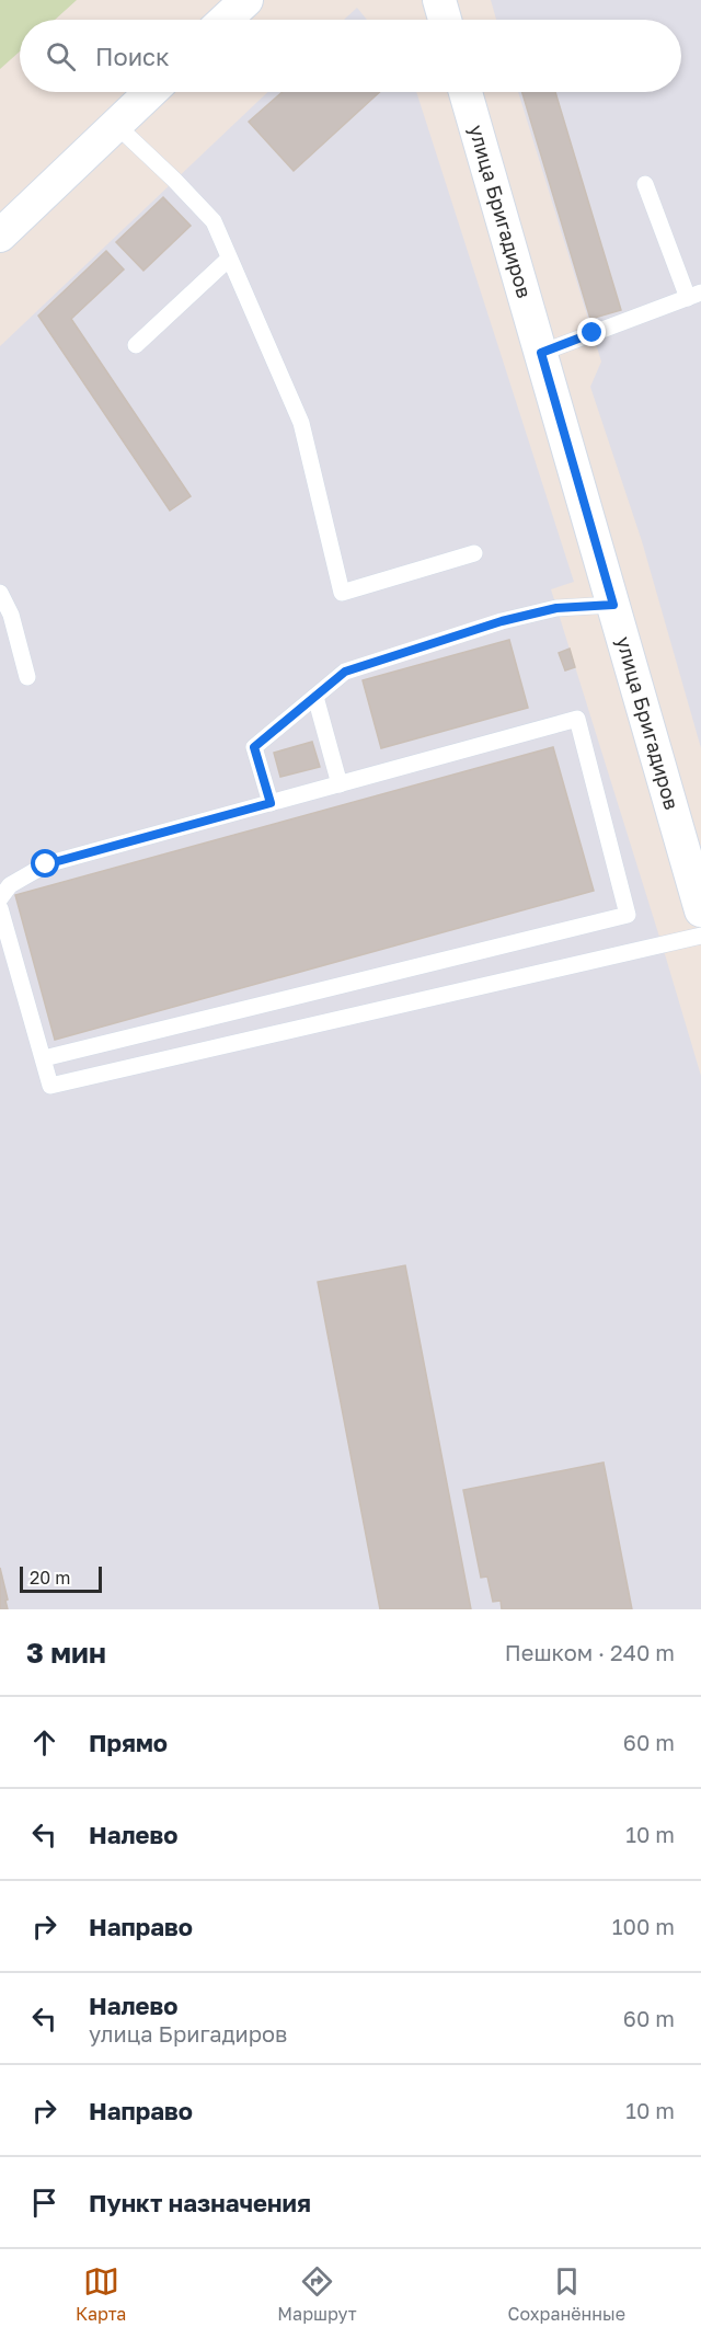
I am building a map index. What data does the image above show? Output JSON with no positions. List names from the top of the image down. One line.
{"streets":{"street":["улица Бригадиров"]},"scale_bar":"20 m","page":{"search":"Поиск","scale":"20 m","heading":["3 мин","Пешком · 240 m"],"list":[["Прямо","60 m"],["Налево","10 m"],["Направо","100 m"],["Налево","улица Бригадиров","60 m"],["Направо","10 m"],"Пункт назначения"],"nav":["Карта","Маршрут","Сохранённые"]}}
